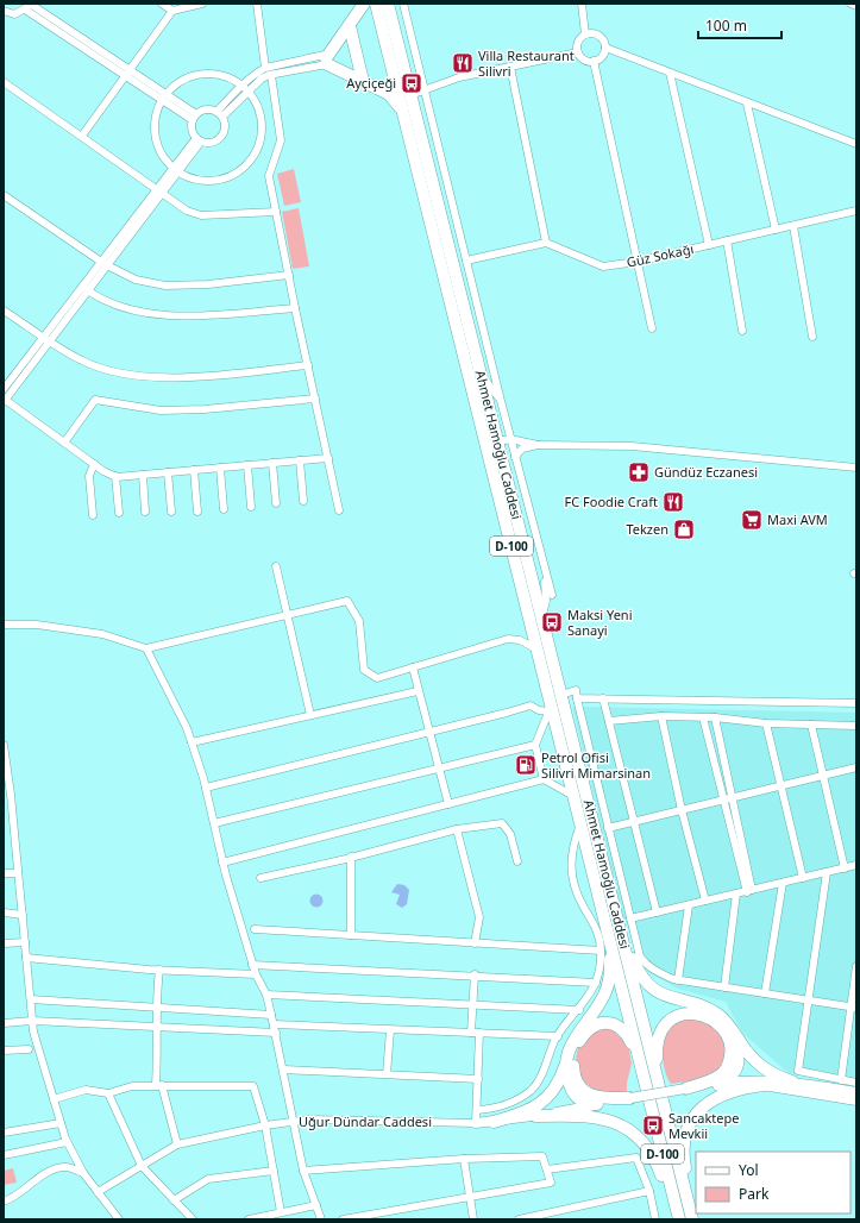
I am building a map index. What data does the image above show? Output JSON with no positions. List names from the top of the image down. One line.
{"streets":{"highway":["Ahmet Hamoğlu Caddesi","D-100"],"street":["Güz Sokağı","Uğur Dündar Caddesi"]},"places":{"restaurant":["Villa Restaurant Silivri","FC Foodie Craft"],"bus stop":["Ayçiçeği","Maksi Yeni Sanayi","Sancaktepe Mevkii"],"pharmacy":["Gündüz Eczanesi"],"supermarket":["Maxi AVM"],"shop":["Tekzen"],"fuel station":["Petrol Ofisi Silivri Mimarsinan"]},"legend":["Yol","Park"],"scale_bar":"100 m"}
